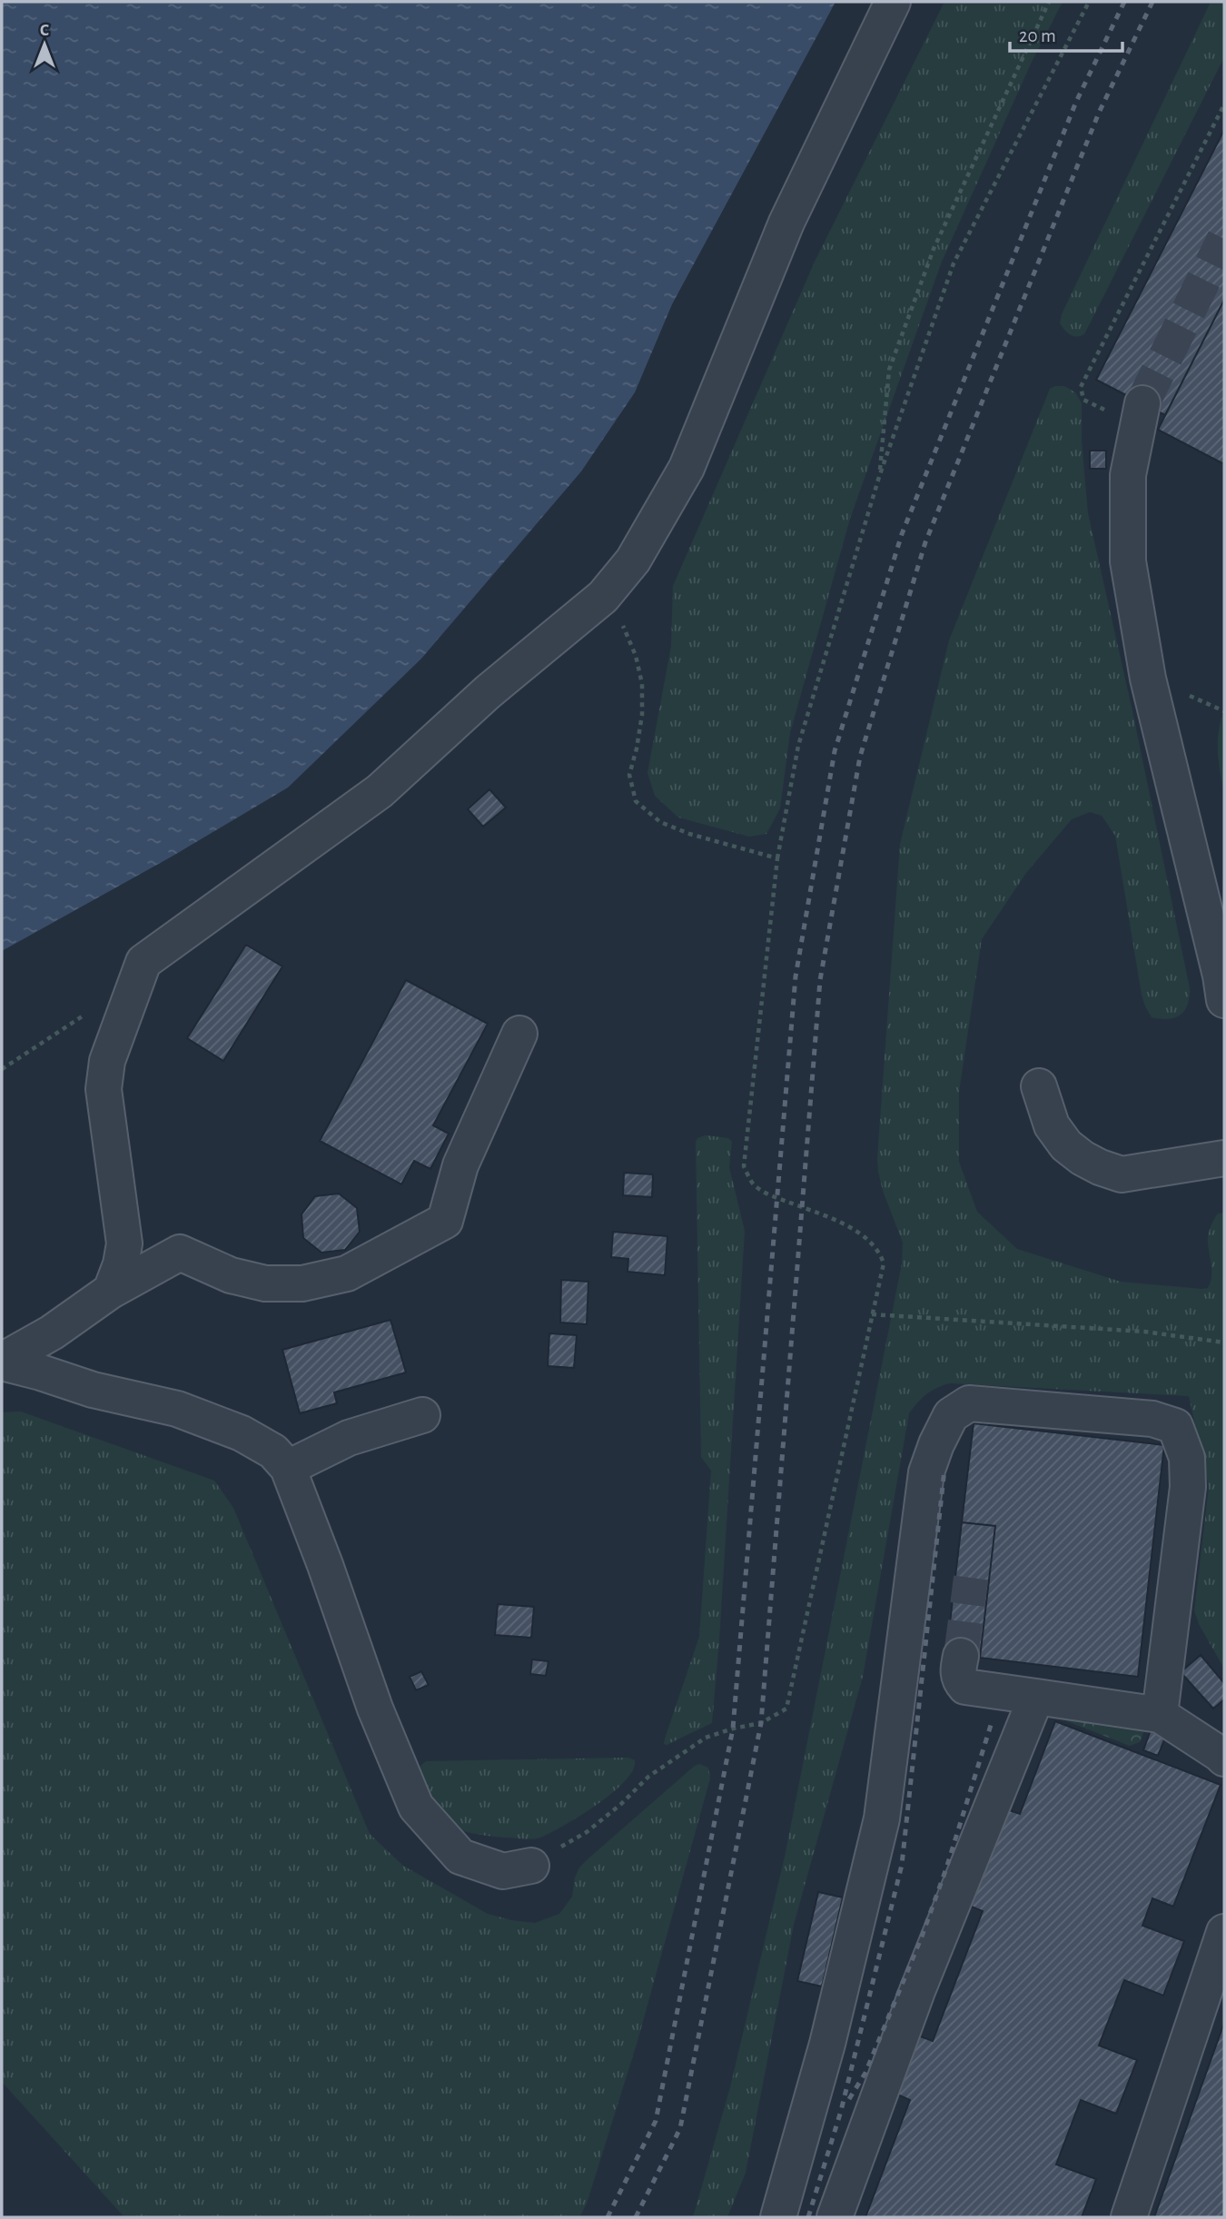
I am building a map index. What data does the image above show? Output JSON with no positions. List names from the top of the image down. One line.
{"scale_bar":"20 m","north":"top"}
